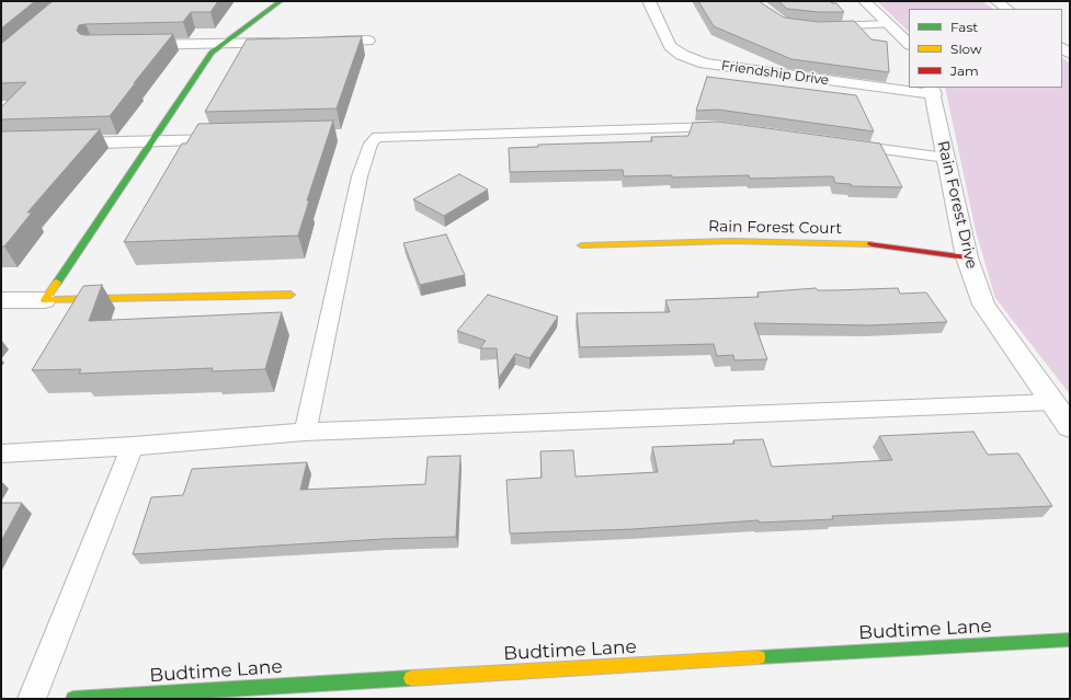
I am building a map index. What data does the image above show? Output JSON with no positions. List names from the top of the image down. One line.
{"streets":{"street":["Friendship Drive","Rain Forest Drive","Rain Forest Court","Budtime Lane"]},"crossings":[["Friendship Drive","Rain Forest Drive"],["Rain Forest Drive","Rain Forest Court"]],"legend":["Fast","Slow","Jam"]}
